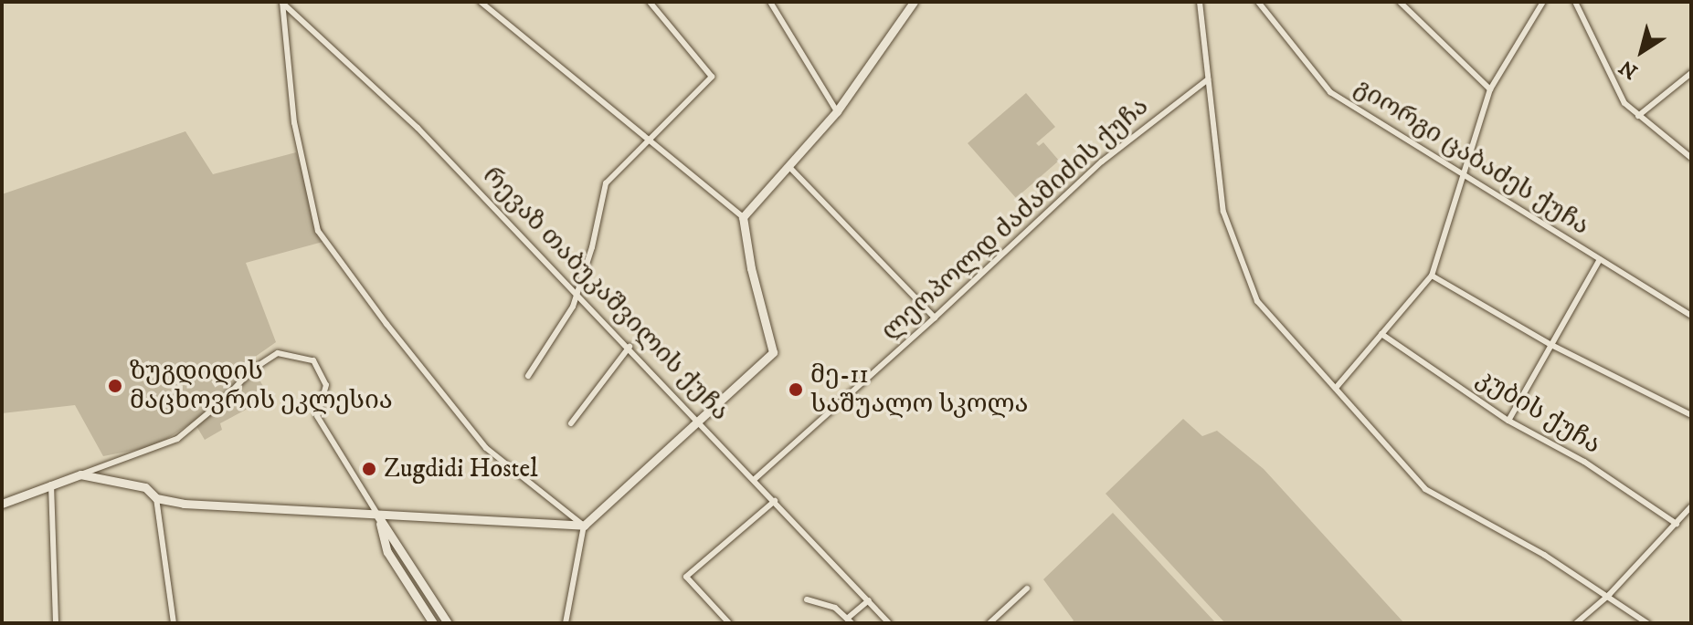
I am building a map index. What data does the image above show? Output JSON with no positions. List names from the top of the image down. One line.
{"streets":{"street":["გიორგი ცაბაძეს ქუჩა","ლეოპოლდ ძაძამიძის ქუჩა","რევაზ თაბუკაშვილის ქუჩა","კუბის ქუჩა"]},"crossings":[["ლეოპოლდ ძაძამიძის ქუჩა","რევაზ თაბუკაშვილის ქუჩა"]],"places":["ზუგდიდის მაცხოვრის ეკლესია","მე-11 საშუალო სკოლა","Zugdidi Hostel"],"north":"bottom left"}
